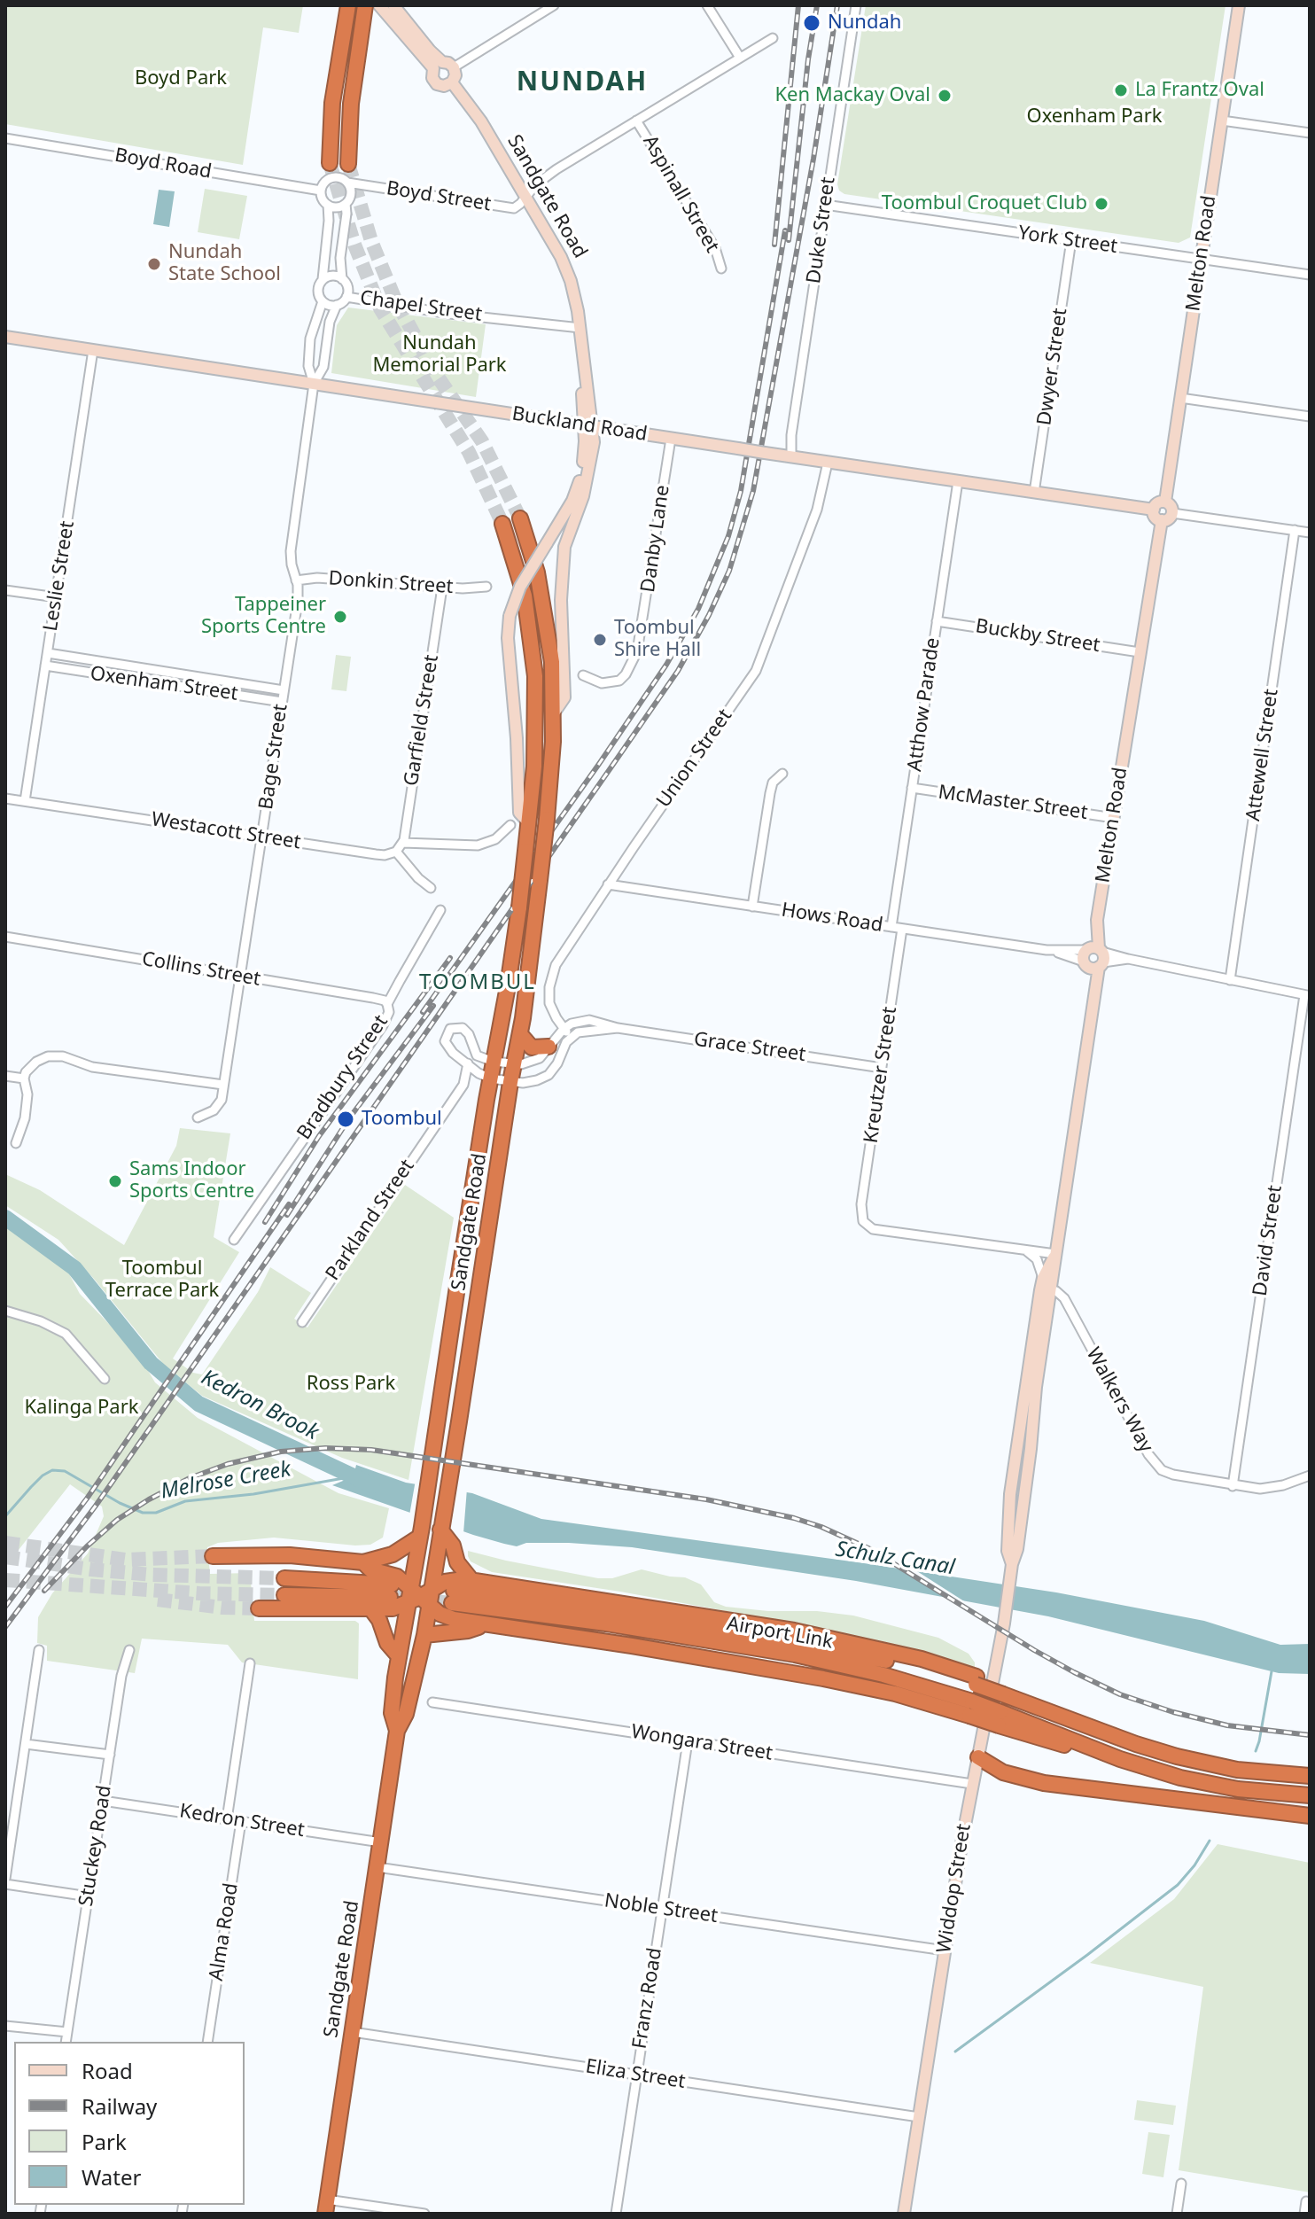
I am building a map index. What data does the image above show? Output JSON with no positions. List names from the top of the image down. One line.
{"streets":{"highway":["Sandgate Road","Airport Link"],"street":["Boyd Road","Aspinall Street","Boyd Street","Duke Street","York Street","Melton Road","Chapel Street","Dwyer Street","Buckland Road","Danby Lane","Leslie Street","Donkin Street","Buckby Street","Oxenham Street","Atthow Parade","Garfield Street","Attewell Street","Bage Street","Union Street","McMaster Street","Westacott Street","Hows Road","Collins Street","Grace Street","Kreutzer Street","Bradbury Street","Parkland Street","David Street","Walkers Way","Wongara Street","Kedron Street","Stuckey Road","Widdop Street","Noble Street","Alma Road","Franz Road","Eliza Street"]},"crossings":[["Boyd Road","Boyd Street"],["Boyd Street","Sandgate Road"],["Sandgate Road","Chapel Street"],["Sandgate Road","Buckland Road"],["Sandgate Road","Parkland Street"],["Sandgate Road","Kedron Street"],["Sandgate Road","Noble Street"],["Sandgate Road","Eliza Street"],["Duke Street","York Street"],["Duke Street","Buckland Road"],["York Street","Melton Road"],["York Street","Dwyer Street"],["Melton Road","Buckland Road"],["Melton Road","Buckby Street"],["Melton Road","McMaster Street"],["Melton Road","Hows Road"],["Melton Road","Walkers Way"],["Melton Road","Widdop Street"],["Chapel Street","Bage Street"],["Dwyer Street","Buckland Road"],["Buckland Road","Danby Lane"],["Buckland Road","Leslie Street"],["Buckland Road","Atthow Parade"],["Buckland Road","Bage Street"],["Buckland Road","Union Street"],["Leslie Street","Oxenham Street"],["Leslie Street","Westacott Street"],["Donkin Street","Garfield Street"],["Donkin Street","Bage Street"],["Buckby Street","Atthow Parade"],["Oxenham Street","Bage Street"],["Atthow Parade","McMaster Street"],["Atthow Parade","Hows Road"],["Garfield Street","Westacott Street"],["Attewell Street","Hows Road"],["Bage Street","Westacott Street"],["Bage Street","Collins Street"],["Union Street","Hows Road"],["Union Street","Grace Street"],["Hows Road","Kreutzer Street"],["Hows Road","David Street"],["Collins Street","Bradbury Street"],["Grace Street","Kreutzer Street"],["David Street","Walkers Way"],["Walkers Way","Widdop Street"],["Wongara Street","Widdop Street"],["Wongara Street","Franz Road"],["Kedron Street","Stuckey Road"],["Kedron Street","Alma Road"],["Widdop Street","Noble Street"],["Widdop Street","Eliza Street"],["Noble Street","Franz Road"],["Franz Road","Eliza Street"]],"districts":["NUNDAH","TOOMBUL"],"water":["Kedron Brook","Melrose Creek","Schulz Canal"],"parks":["Boyd Park","Oxenham Park","Nundah Memorial Park","Toombul Terrace Park","Ross Park","Kalinga Park"],"places":["Nundah","La Frantz Oval","Ken Mackay Oval","Toombul Croquet Club","Nundah State School","Tappeiner Sports Centre","Toombul Shire Hall","Toombul","Sams Indoor Sports Centre"],"legend":["Road","Railway","Park","Water"]}
